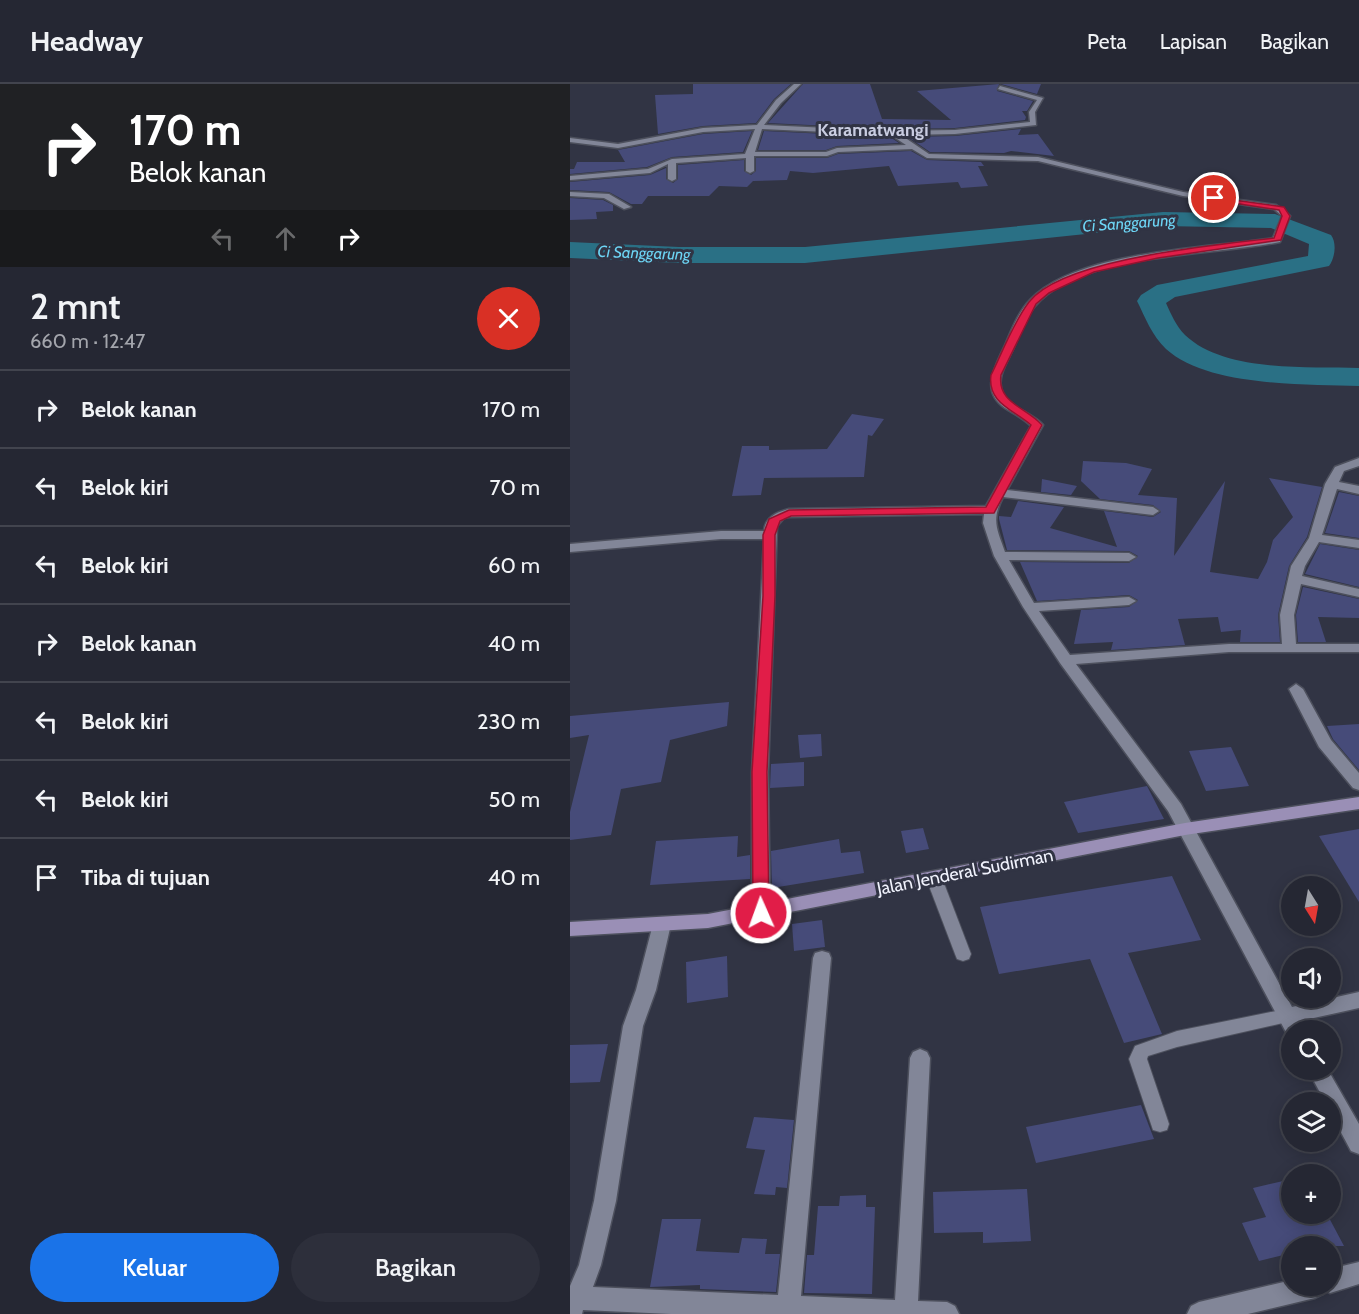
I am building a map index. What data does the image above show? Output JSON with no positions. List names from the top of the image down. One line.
{"streets":{"main road":["Jalan Jenderal Sudirman"]},"districts":["Karamatwangi"],"water":["Ci Sanggarung"],"north":"bottom","page":{"header":"Headway","nav":["Peta","Lapisan","Bagikan"],"turn":["170 m","Belok kanan"],"heading":["2 mnt","660 m · 12:47"],"list":[{"name":"Belok kanan","value":"170 m"},{"name":"Belok kiri","value":"70 m"},{"name":"Belok kiri","value":"60 m"},{"name":"Belok kanan","value":"40 m"},{"name":"Belok kiri","value":"230 m"},{"name":"Belok kiri","value":"50 m"},{"name":"Tiba di tujuan","value":"40 m"}],"map_buttons":["+","−"],"buttons":["Keluar","Bagikan"]}}
